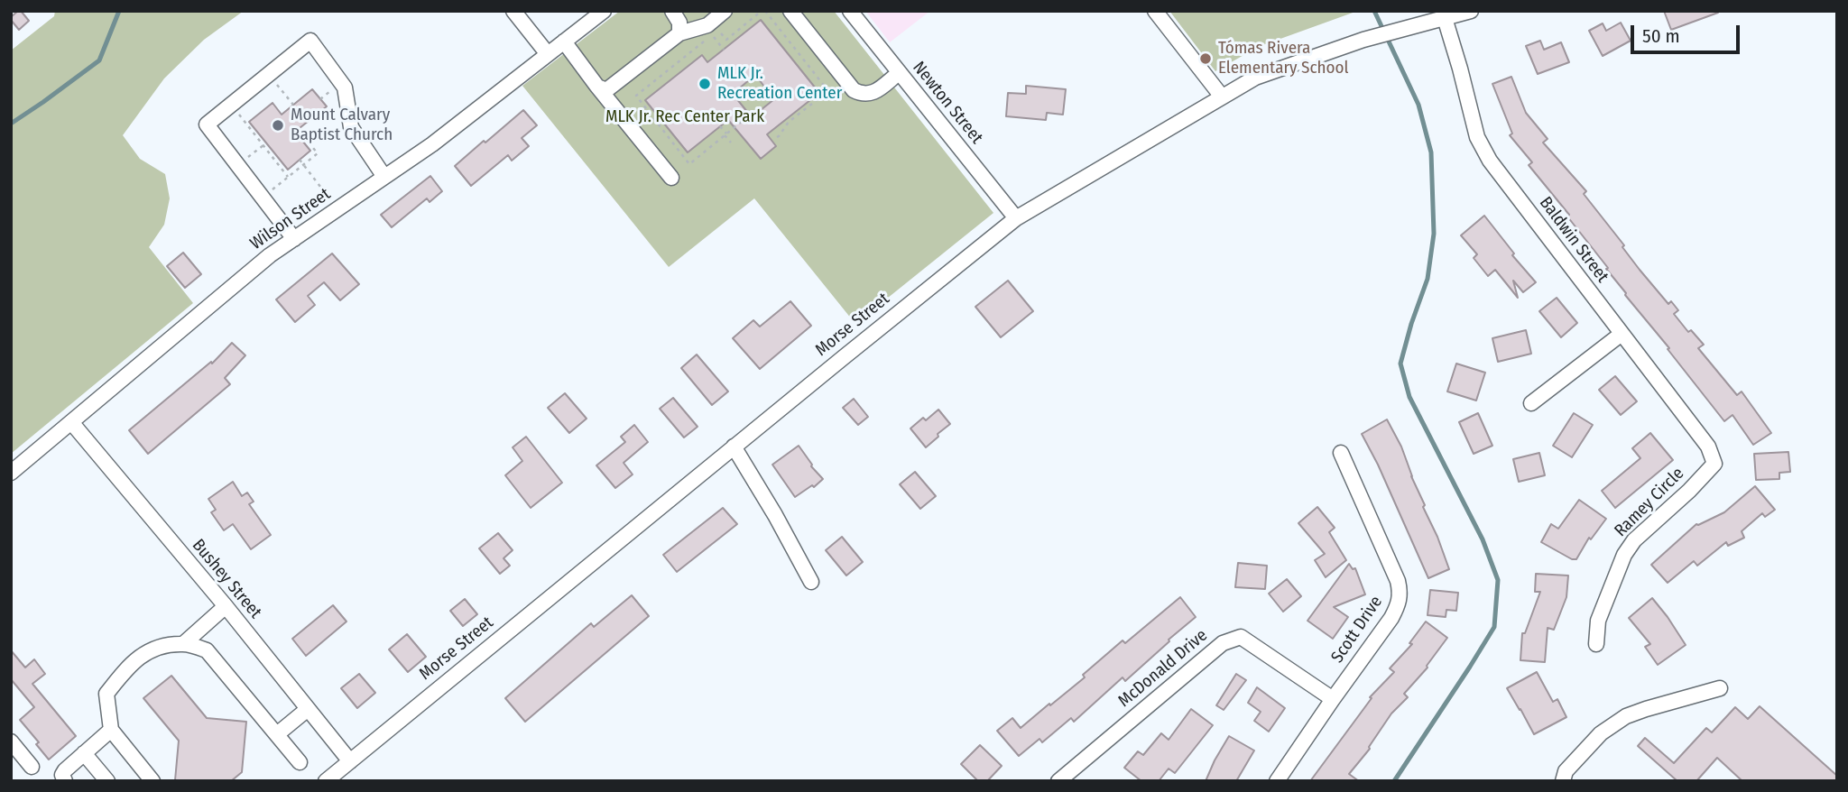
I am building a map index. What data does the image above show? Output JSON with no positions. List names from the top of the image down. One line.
{"streets":{"street":["Newton Street","Wilson Street","Baldwin Street","Morse Street","Ramey Circle","Bushey Street","Scott Drive","McDonald Drive"]},"crossings":[["Newton Street","Morse Street"],["Wilson Street","Bushey Street"],["Baldwin Street","Morse Street"],["Baldwin Street","Ramey Circle"],["Morse Street","Bushey Street"],["Scott Drive","McDonald Drive"]],"parks":["MLK Jr. Rec Center Park"],"places":["Tómas Rivera Elementary School","MLK Jr. Recreation Center","Mount Calvary Baptist Church"],"scale_bar":"50 m"}
